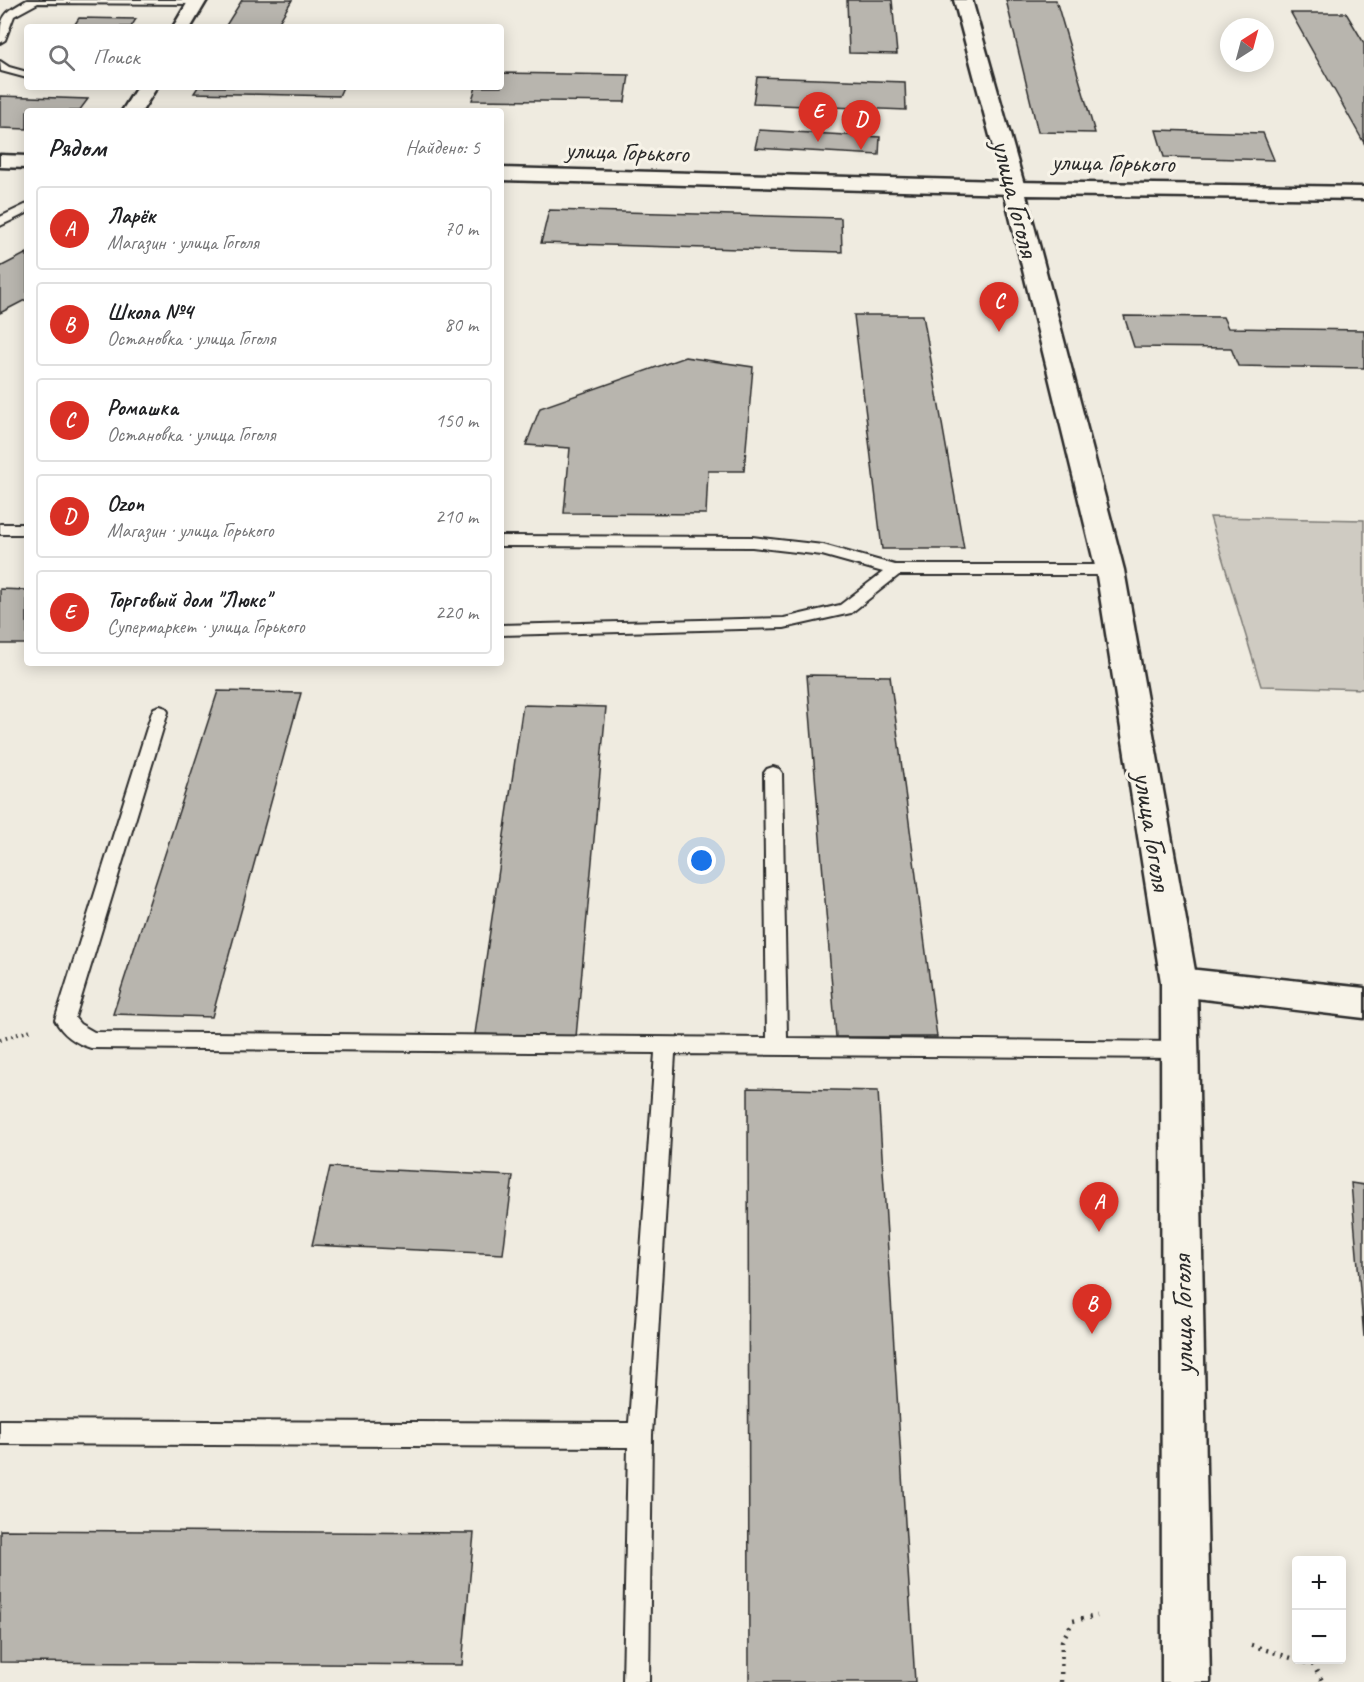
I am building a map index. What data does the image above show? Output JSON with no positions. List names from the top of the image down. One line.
{"streets":{"street":["улица Горького","улица Гоголя"]},"crossings":[["улица Горького","улица Гоголя"]],"north":"top right","page":{"search":"Поиск","pins":["E","D","C","A","B"],"heading":["Рядом","Найдено: 5"],"list":[{"mark":"A","name":"Ларёк","note":"Магазин · улица Гоголя","value":"70 m"},{"mark":"B","name":"Школа №4","note":"Остановка · улица Гоголя","value":"80 m"},{"mark":"C","name":"Ромашка","note":"Остановка · улица Гоголя","value":"150 m"},{"mark":"D","name":"Ozon","note":"Магазин · улица Горького","value":"210 m"},{"mark":"E","name":"Торговый дом \"Люкс\"","note":"Супермаркет · улица Горького","value":"220 m"}],"map_buttons":["+","−"]}}
